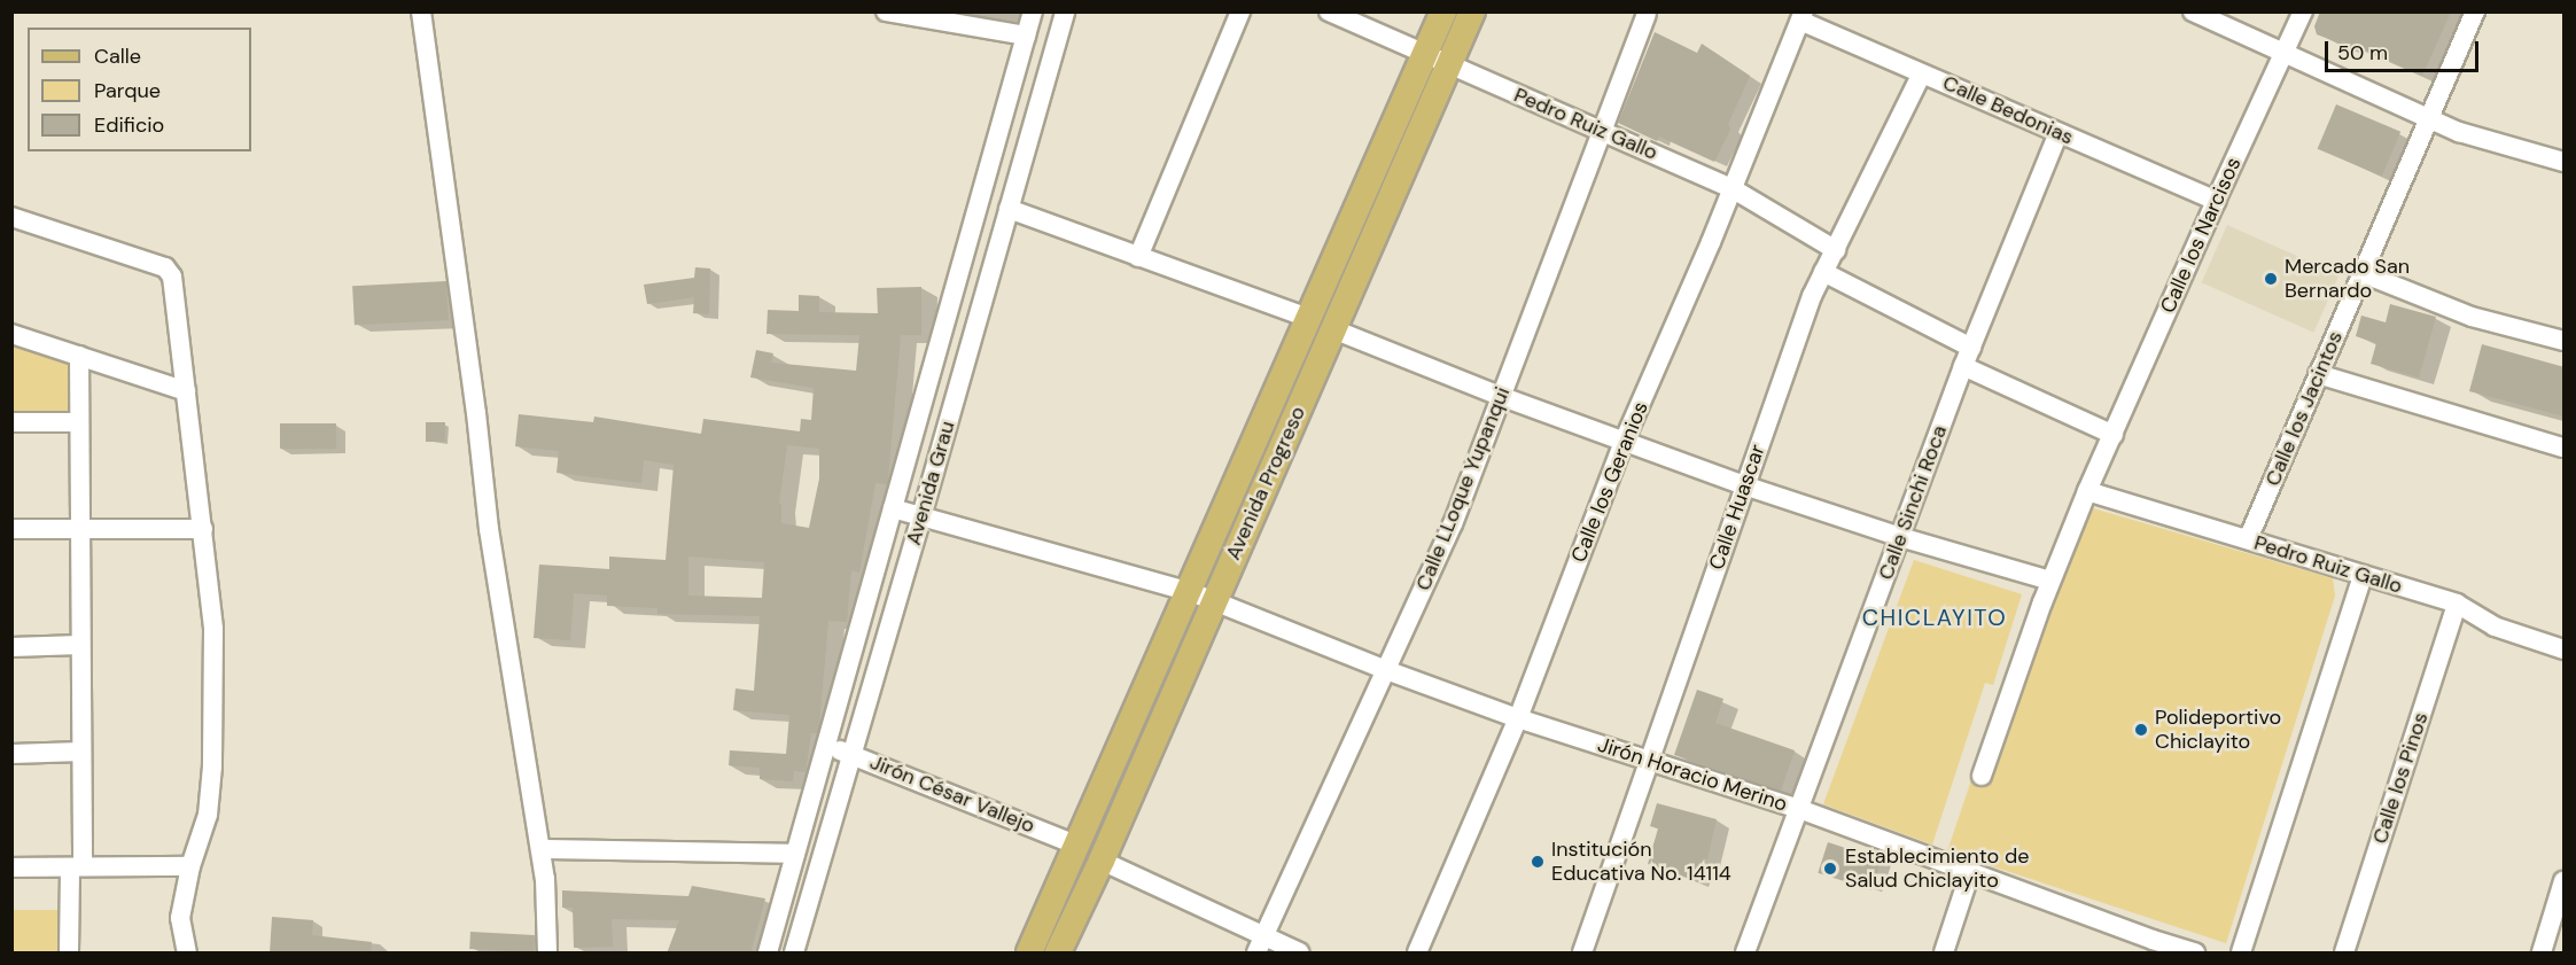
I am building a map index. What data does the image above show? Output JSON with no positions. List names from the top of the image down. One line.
{"streets":{"main road":["Avenida Progreso"],"street":["Calle Bedonias","Pedro Ruiz Gallo","Calle los Narcisos","Calle los Jacintos","Calle los Geranios","Avenida Grau","Calle LLoque Yupanqui","Calle Sinchi Roca","Calle Huascar","Jirón Horacio Merino","Calle los Pinos","Jirón César Vallejo"]},"crossings":[["Calle Bedonias","Calle los Narcisos"],["Calle Bedonias","Calle los Geranios"],["Calle Bedonias","Calle Sinchi Roca"],["Calle Bedonias","Calle Huascar"],["Pedro Ruiz Gallo","Calle los Narcisos"],["Pedro Ruiz Gallo","Calle los Jacintos"],["Pedro Ruiz Gallo","Calle los Geranios"],["Pedro Ruiz Gallo","Avenida Progreso"],["Pedro Ruiz Gallo","Calle LLoque Yupanqui"],["Pedro Ruiz Gallo","Calle Huascar"],["Pedro Ruiz Gallo","Calle los Pinos"],["Calle los Geranios","Jirón Horacio Merino"],["Avenida Grau","Jirón Horacio Merino"],["Avenida Grau","Jirón César Vallejo"],["Avenida Progreso","Jirón Horacio Merino"],["Avenida Progreso","Jirón César Vallejo"],["Calle LLoque Yupanqui","Jirón Horacio Merino"],["Calle Sinchi Roca","Jirón Horacio Merino"],["Calle Huascar","Jirón Horacio Merino"]],"districts":["CHICLAYITO"],"places":["Mercado San Bernardo","Polideportivo Chiclayito","Institución Educativa No. 14114","Establecimiento de Salud Chiclayito"],"legend":["Calle","Parque","Edificio"],"scale_bar":"50 m"}
